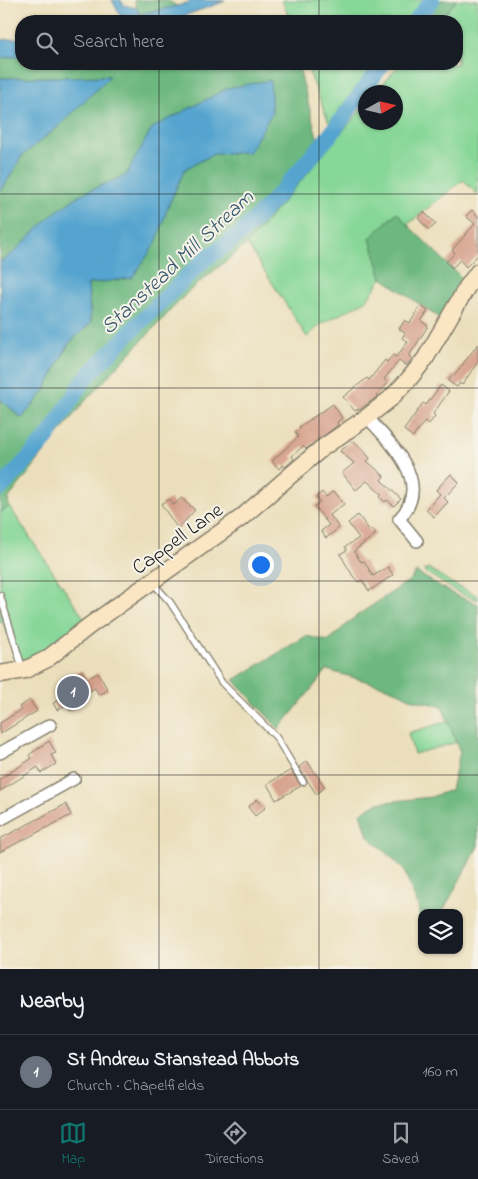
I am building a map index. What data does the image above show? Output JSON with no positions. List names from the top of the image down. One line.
{"streets":{"street":["Cappell Lane"]},"water":["Stanstead Mill Stream"],"north":"right","page":{"search":"Search here","pins":"1","heading":"Nearby","list":[{"mark":"1","name":"St Andrew Stanstead Abbots","note":"Church · Chapelfields","value":"160 m"}],"nav":["Map","Directions","Saved"]}}
